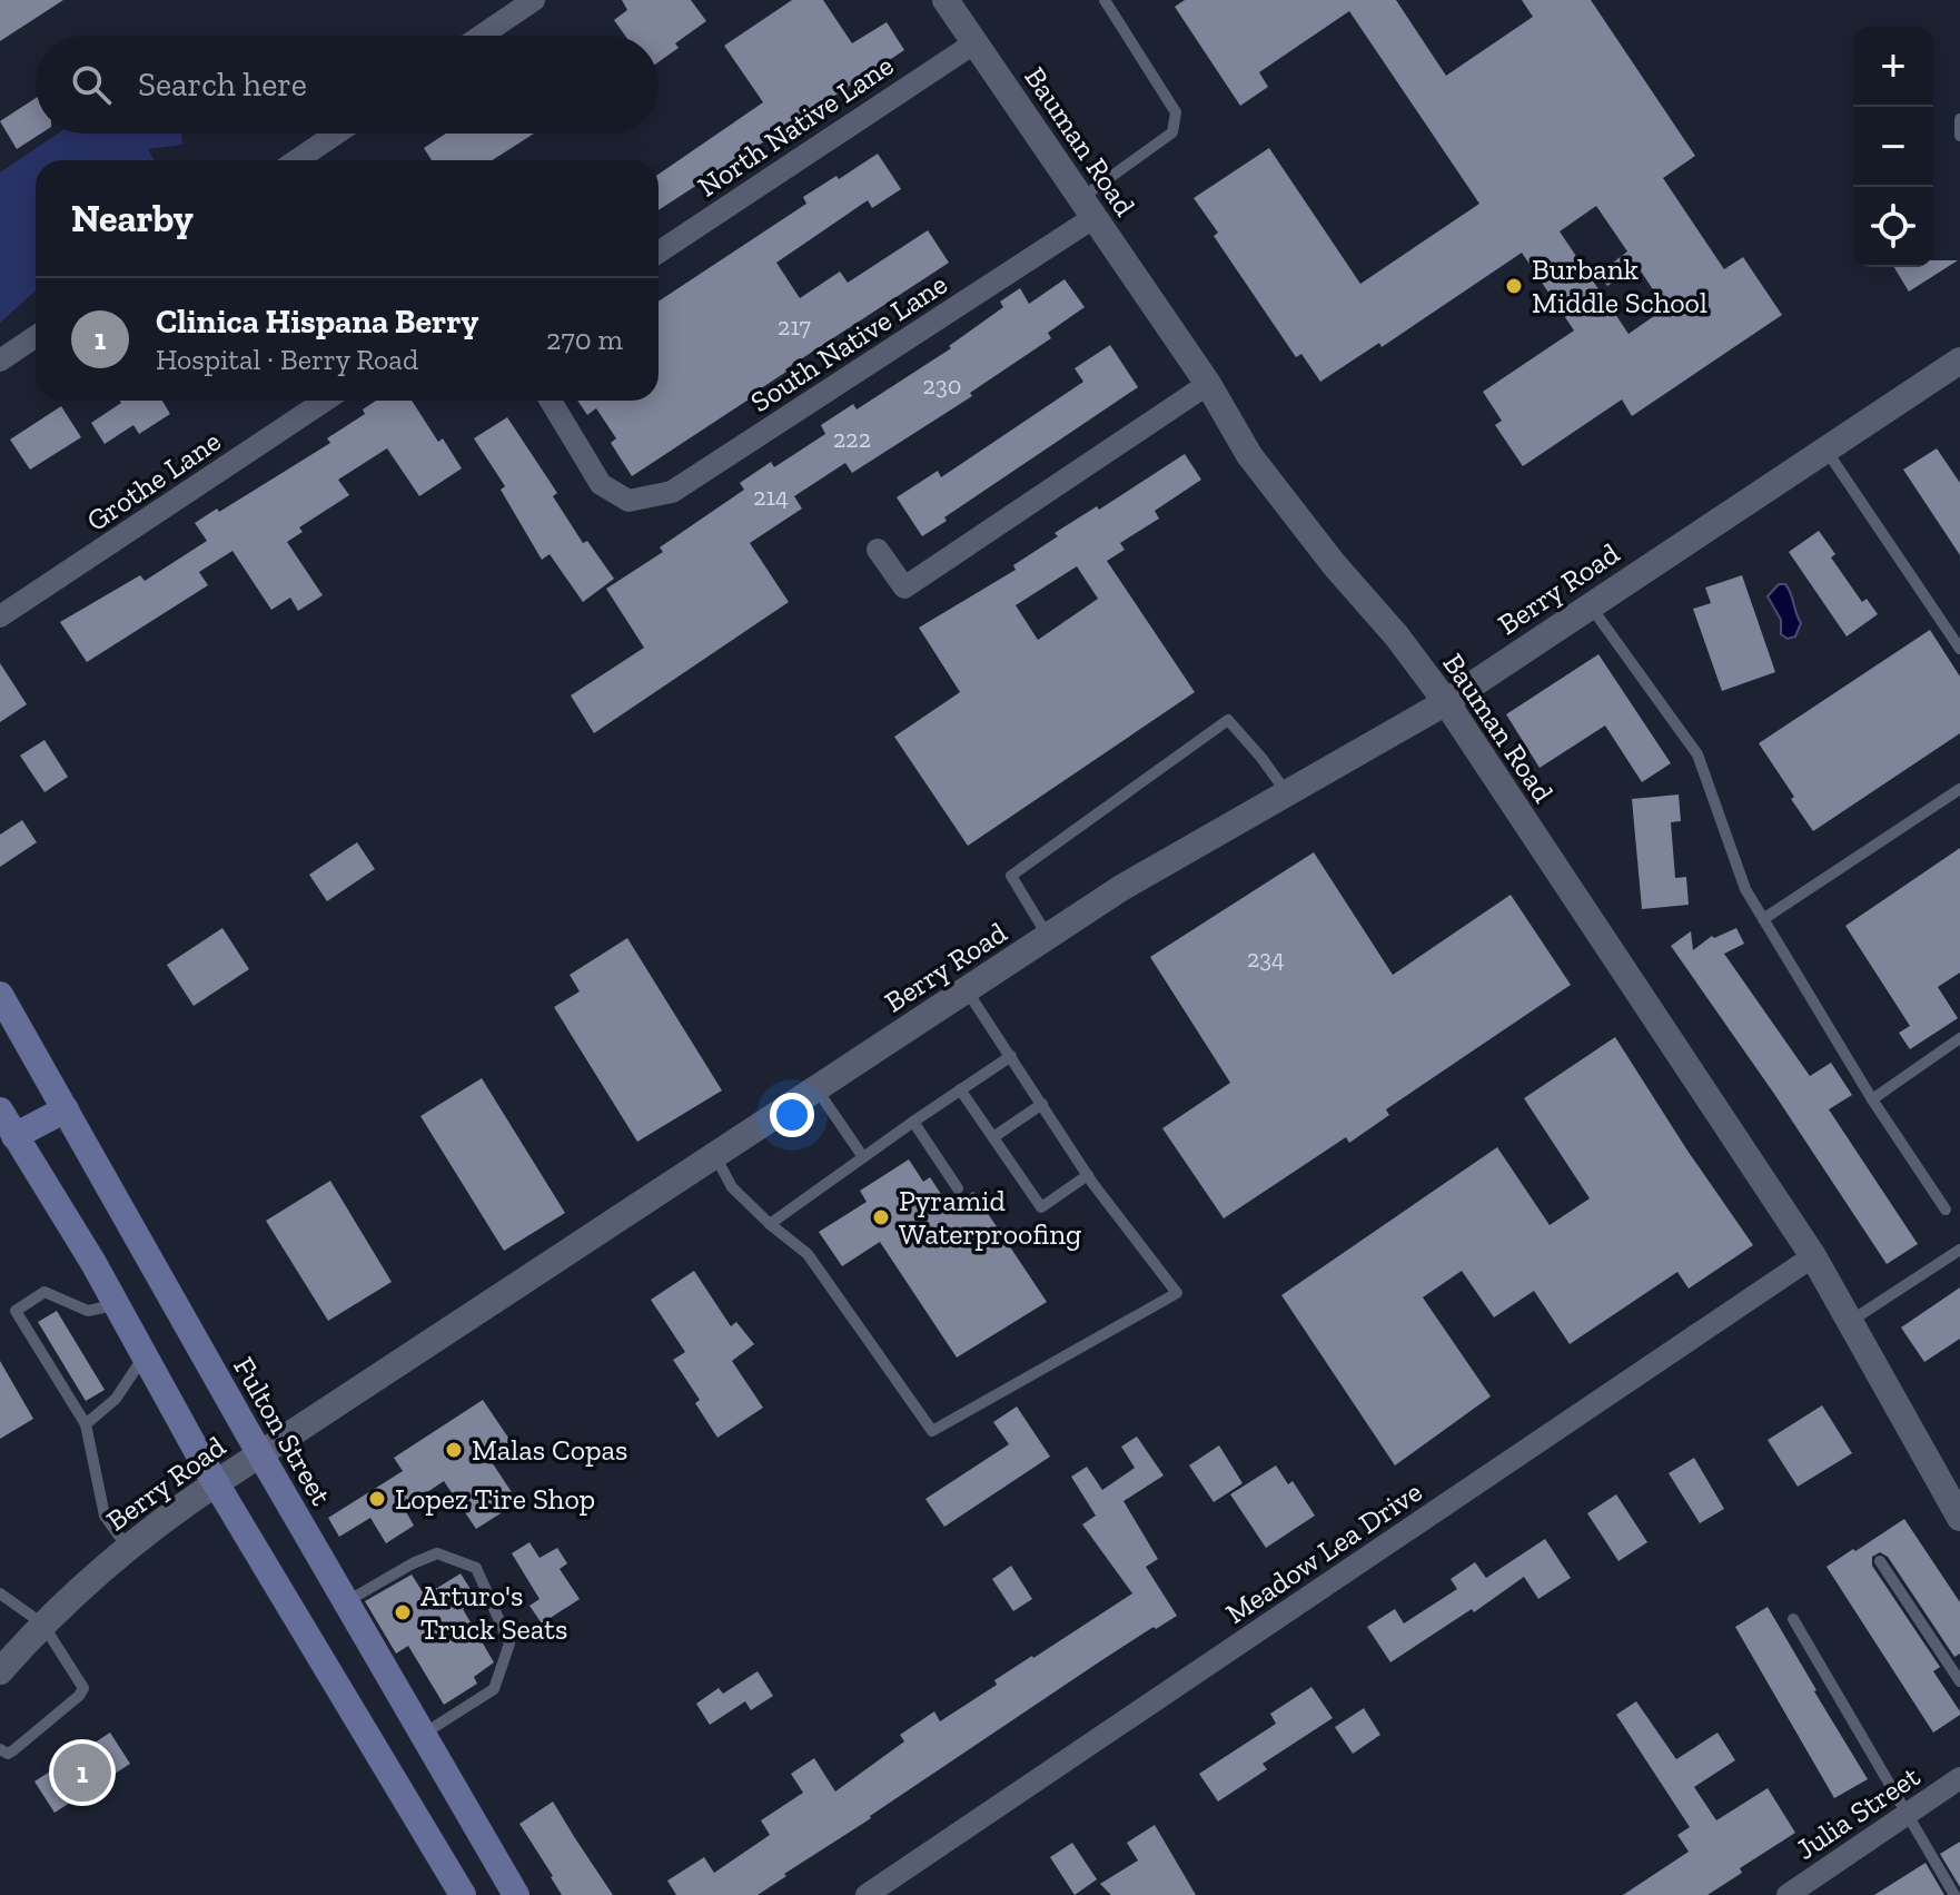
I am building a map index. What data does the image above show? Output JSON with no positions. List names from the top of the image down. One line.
{"streets":{"main road":["Fulton Street"],"street":["North Native Lane","Bauman Road","South Native Lane","Grothe Lane","Berry Road","Meadow Lea Drive","Julia Street"]},"crossings":[["North Native Lane","Bauman Road"],["Bauman Road","South Native Lane"],["Bauman Road","Berry Road"],["Bauman Road","Meadow Lea Drive"],["Berry Road","Fulton Street"]],"places":["Burbank Middle School","Pyramid Waterproofing","Malas Copas","Lopez Tire Shop","Arturo's Truck Seats"],"house_numbers":["217","230","222","214","234"],"page":{"map_buttons":["+","−"],"search":"Search here","heading":"Nearby","list":[{"mark":"1","name":"Clinica Hispana Berry","note":"Hospital · Berry Road","value":"270 m"}],"pins":"1"}}
